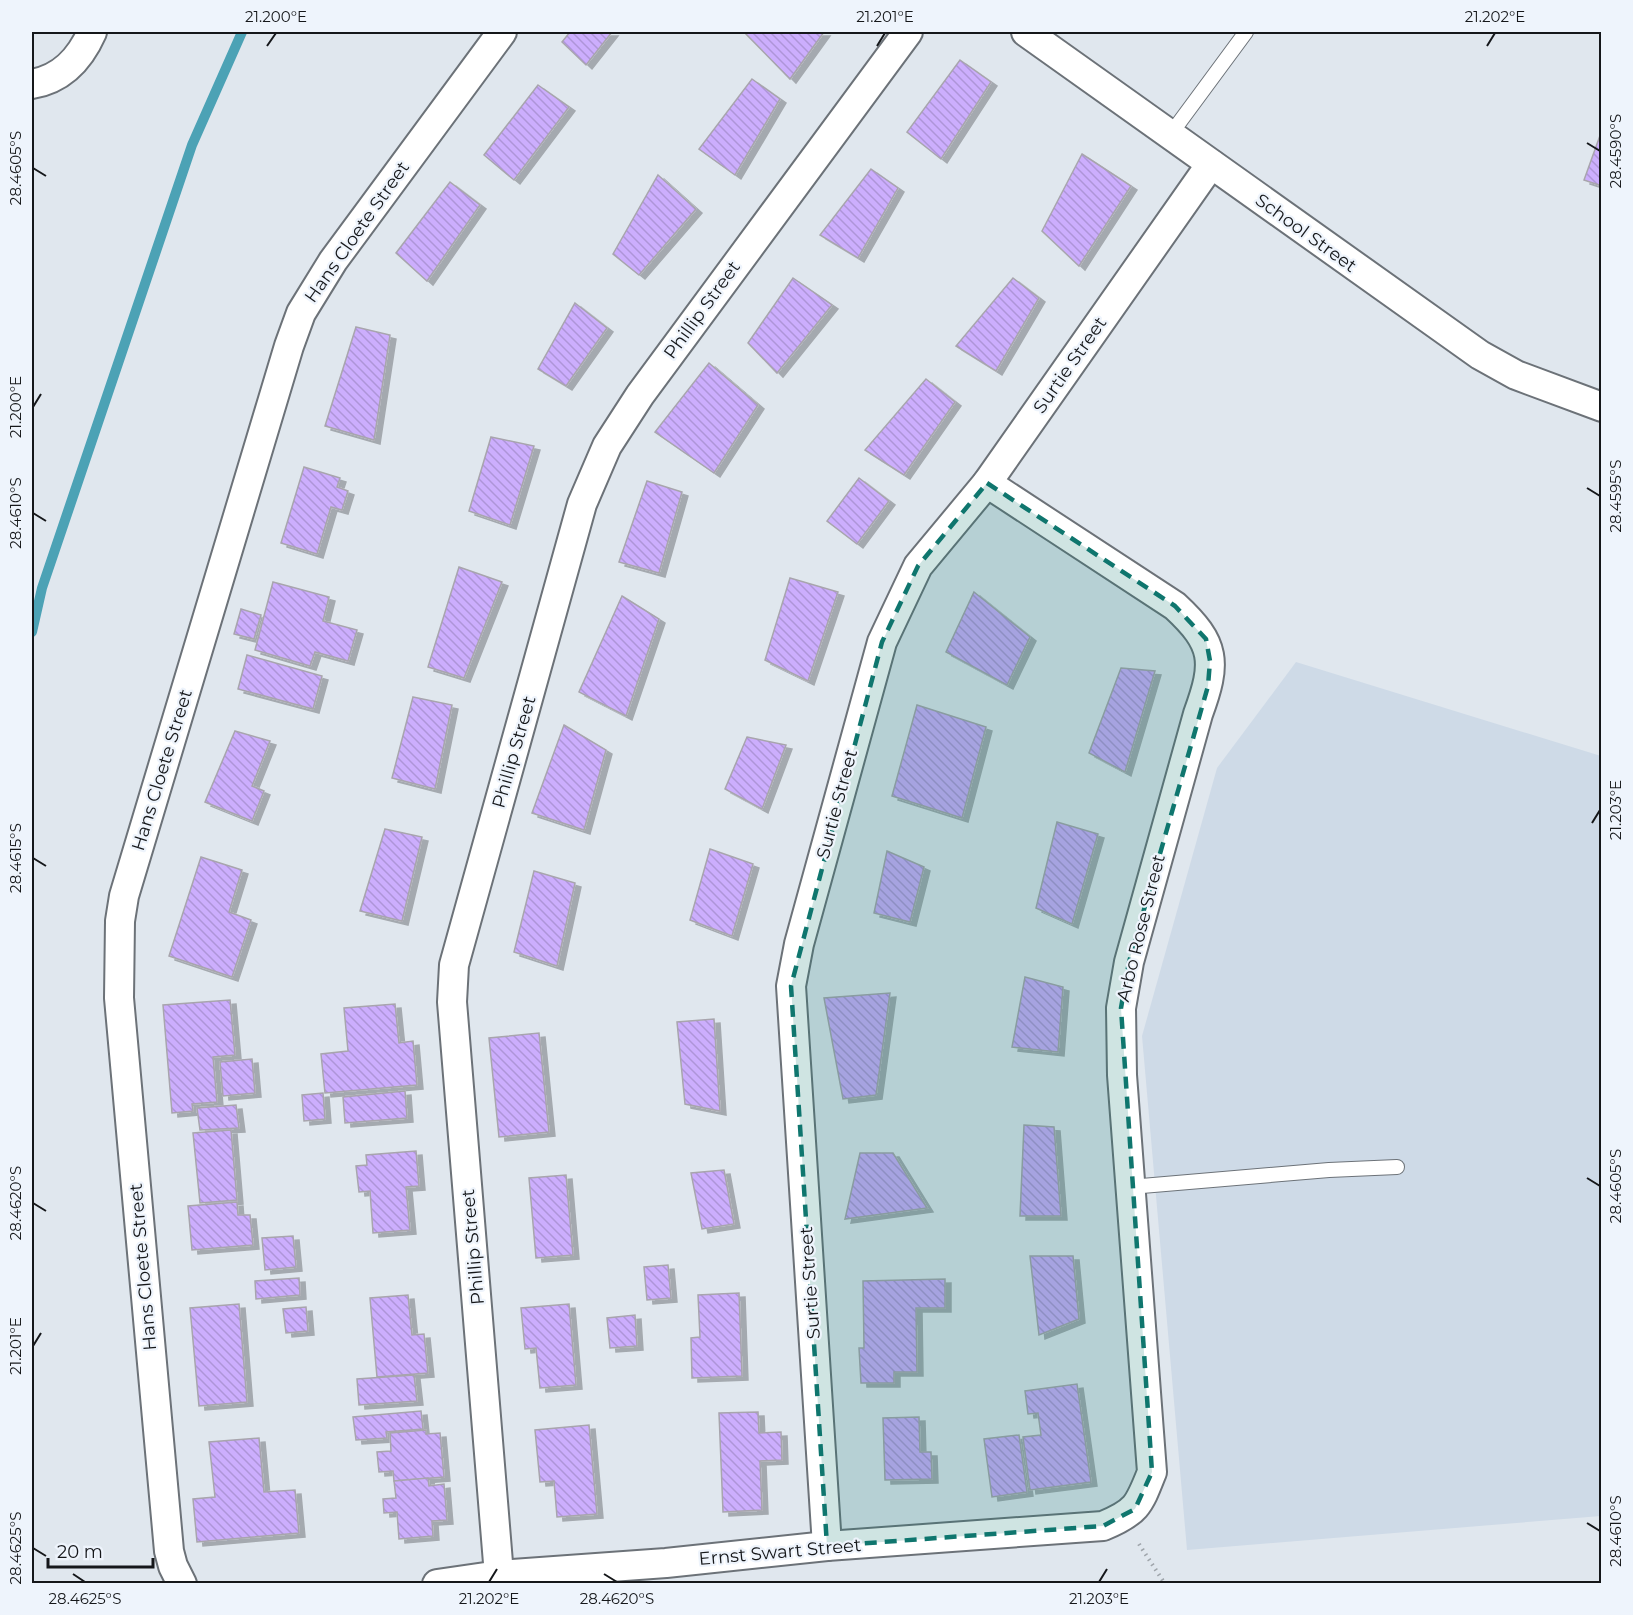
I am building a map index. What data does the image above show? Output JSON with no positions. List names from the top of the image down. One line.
{"streets":{"street":["Hans Cloete Street","School Street","Phillip Street","Surtie Street","Arbo Rose Street","Ernst Swart Street"]},"crossings":[["School Street","Surtie Street"],["Phillip Street","Ernst Swart Street"],["Surtie Street","Arbo Rose Street"],["Surtie Street","Ernst Swart Street"],["Arbo Rose Street","Ernst Swart Street"]],"scale_bar":"20 m","coordinates":["21.200°E","21.201°E","21.202°E","28.4590°S","28.4605°S","28.4595°S","28.4610°S","21.203°E","28.4615°S","28.4620°S","28.4625°S"]}
